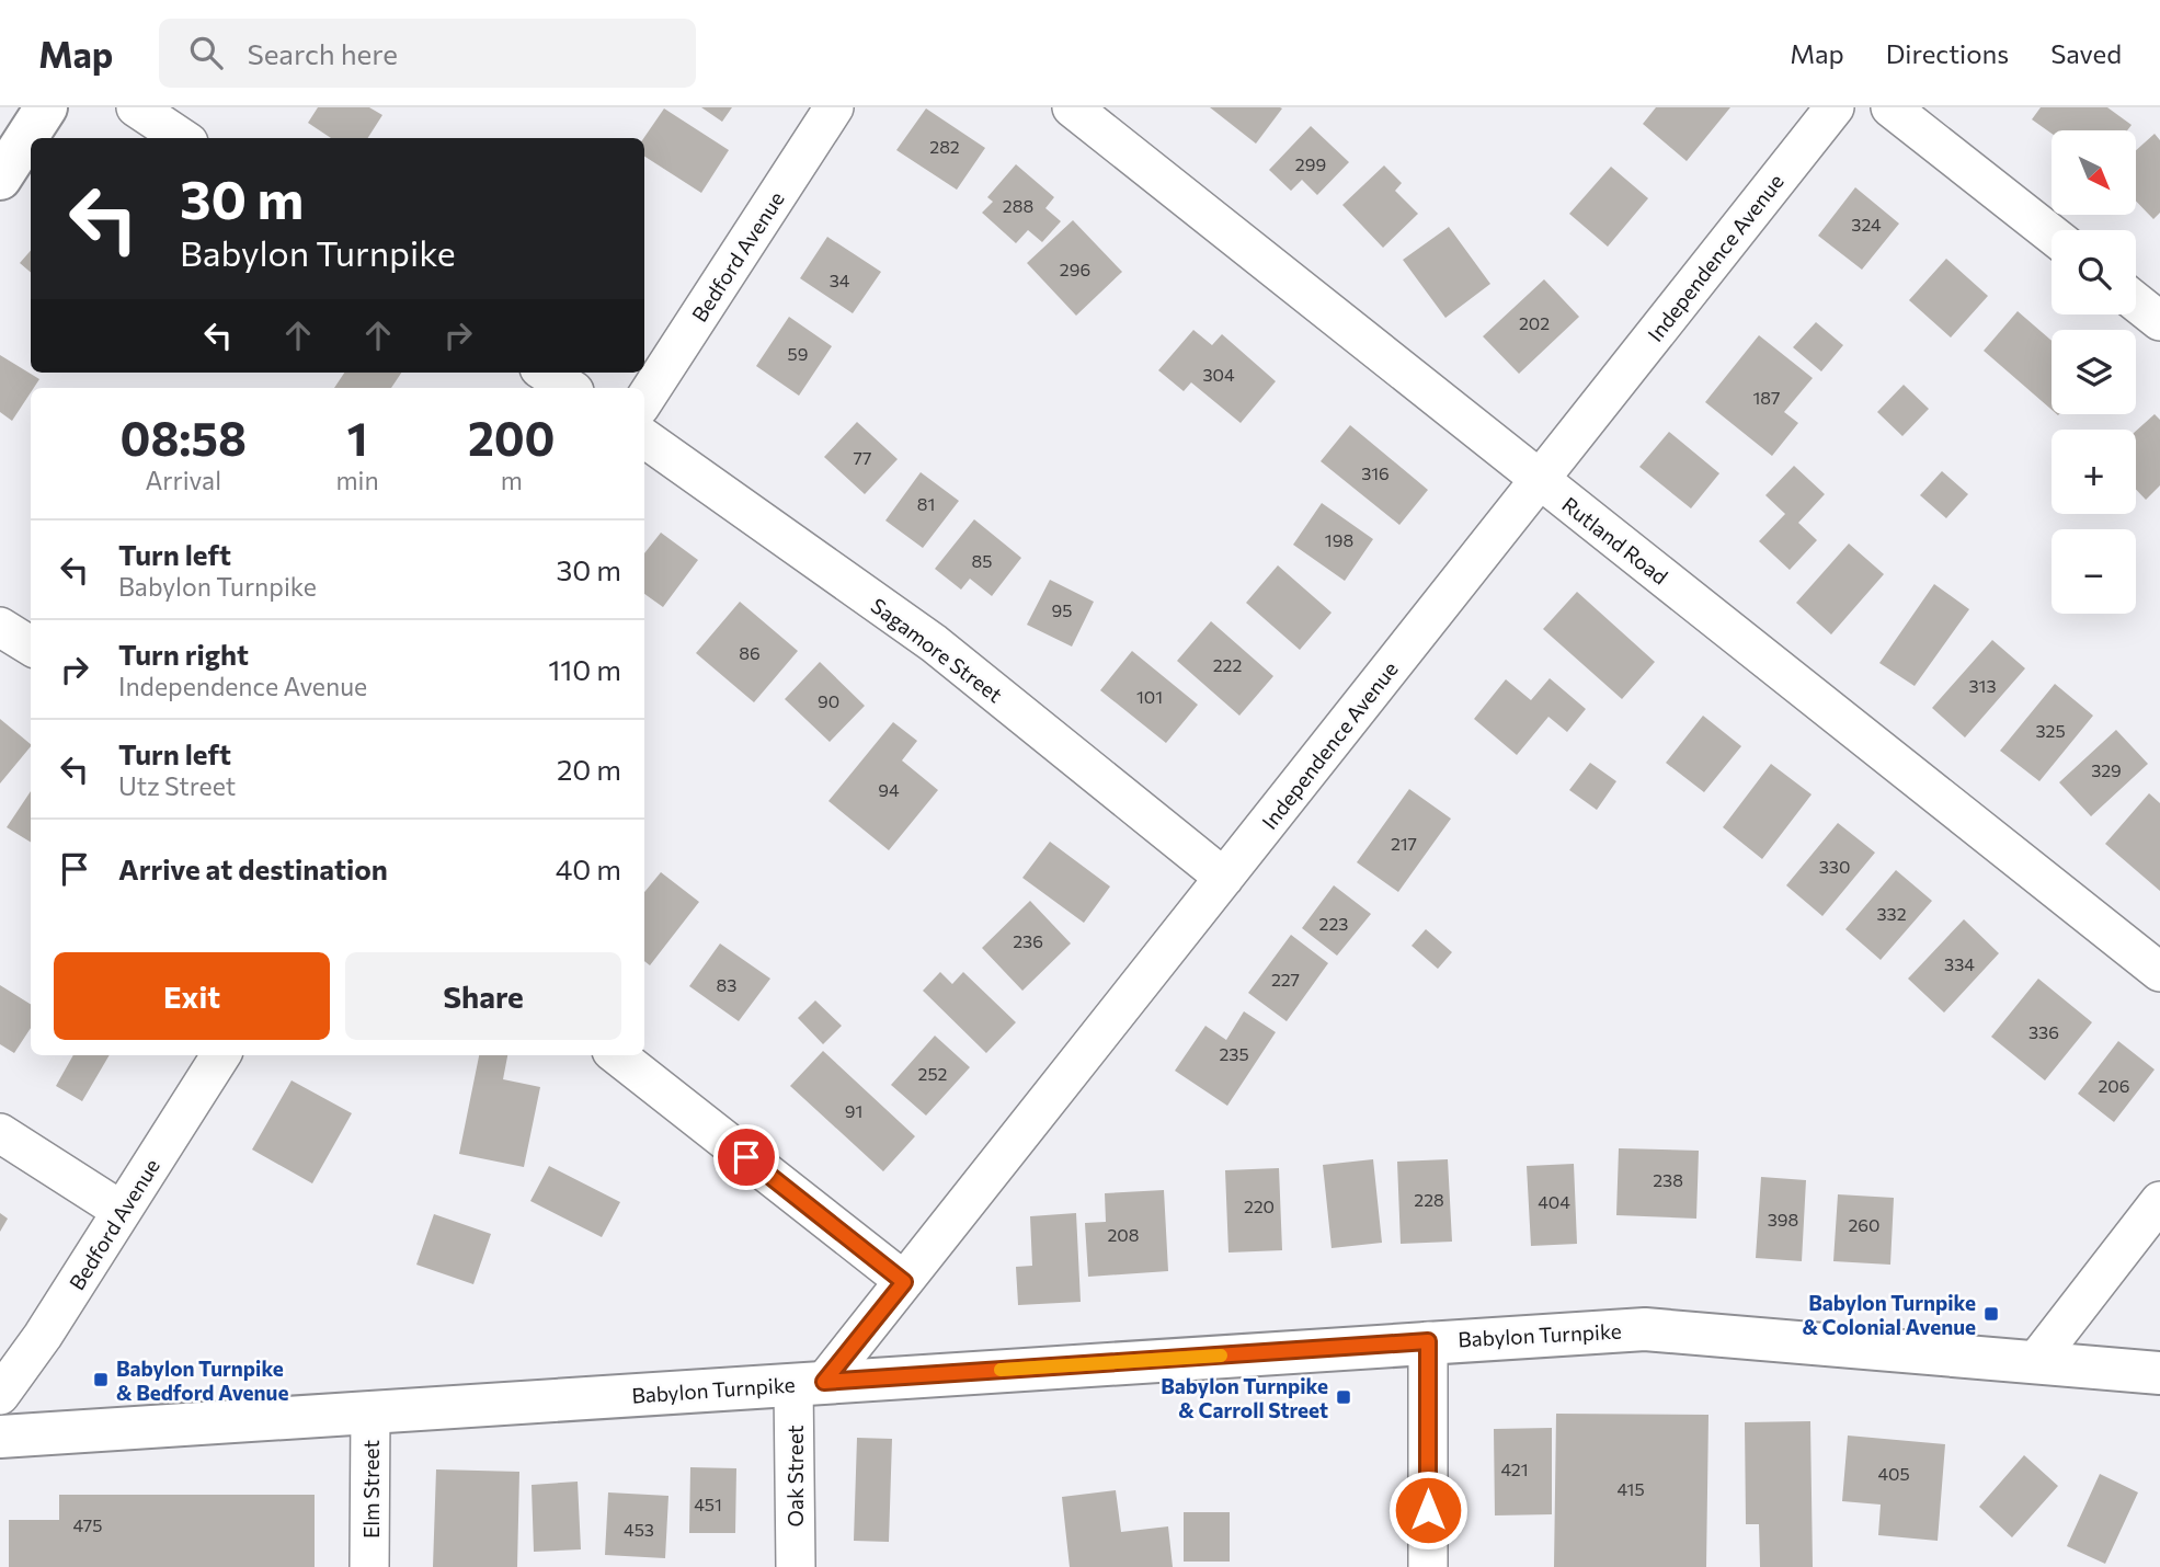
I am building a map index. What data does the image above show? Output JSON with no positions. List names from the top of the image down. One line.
{"streets":{"main road":["Babylon Turnpike"],"street":["Bedford Avenue","Independence Avenue","Rutland Road","Sagamore Street","Oak Street","Elm Street"]},"crossings":[["Independence Avenue","Rutland Road"],["Independence Avenue","Sagamore Street"],["Independence Avenue","Babylon Turnpike"],["Independence Avenue","Oak Street"],["Babylon Turnpike","Oak Street"],["Babylon Turnpike","Elm Street"]],"places":{"transit":["Babylon Turnpike & Colonial Avenue","Babylon Turnpike & Bedford Avenue","Babylon Turnpike & Carroll Street"]},"house_numbers":["282","299","288","324","296","34","202","59","304","187","77","316","81","198","85","95","86","222","313","101","90","325","329","94","217","330","332","223","236","334","227","83","336","235","252","206","91","238","228","404","220","398","260","208","421","405","415","451","475","453"],"north":"bottom right","page":{"header":"Map","search":"Search here","nav":["Map","Directions","Saved"],"map_buttons":["+","−"],"turn":["30 m","Babylon Turnpike"],"eta":["08:58","Arrival","1","min","200","m"],"list":[{"name":"Turn left","note":"Babylon Turnpike","value":"30 m"},{"name":"Turn right","note":"Independence Avenue","value":"110 m"},{"name":"Turn left","note":"Utz Street","value":"20 m"},{"name":"Arrive at destination","value":"40 m"}],"buttons":["Exit","Share"]}}
